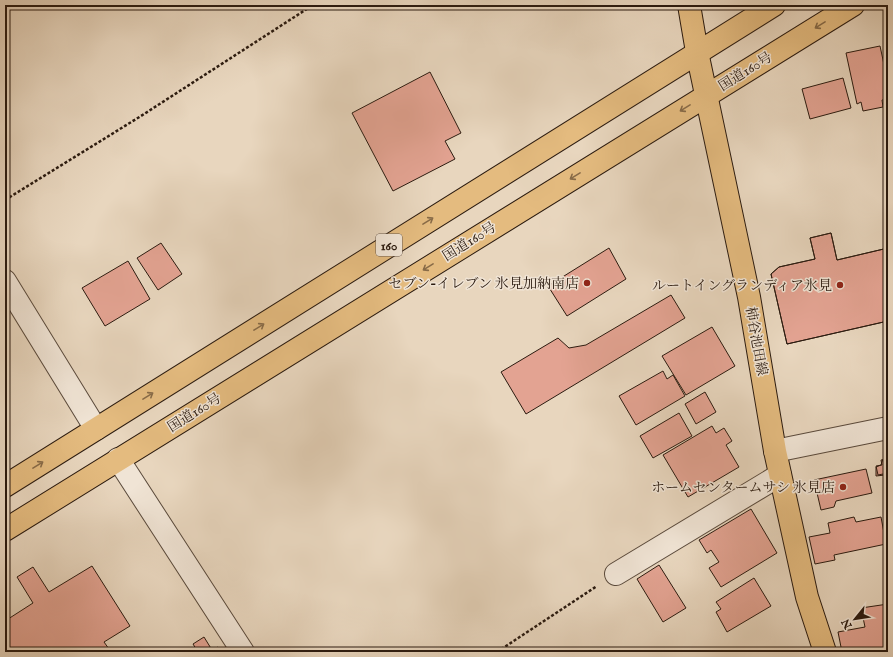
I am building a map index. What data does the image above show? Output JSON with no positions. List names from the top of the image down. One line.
{"streets":{"main road":["国道160号","160","柿谷池田線"]},"crossings":[["国道160号","柿谷池田線"],["160","柿谷池田線"]],"places":["セブン-イレブン 氷見加納南店","ルートイングランディア氷見","ホームセンタームサシ 氷見店"],"north":"bottom left"}
